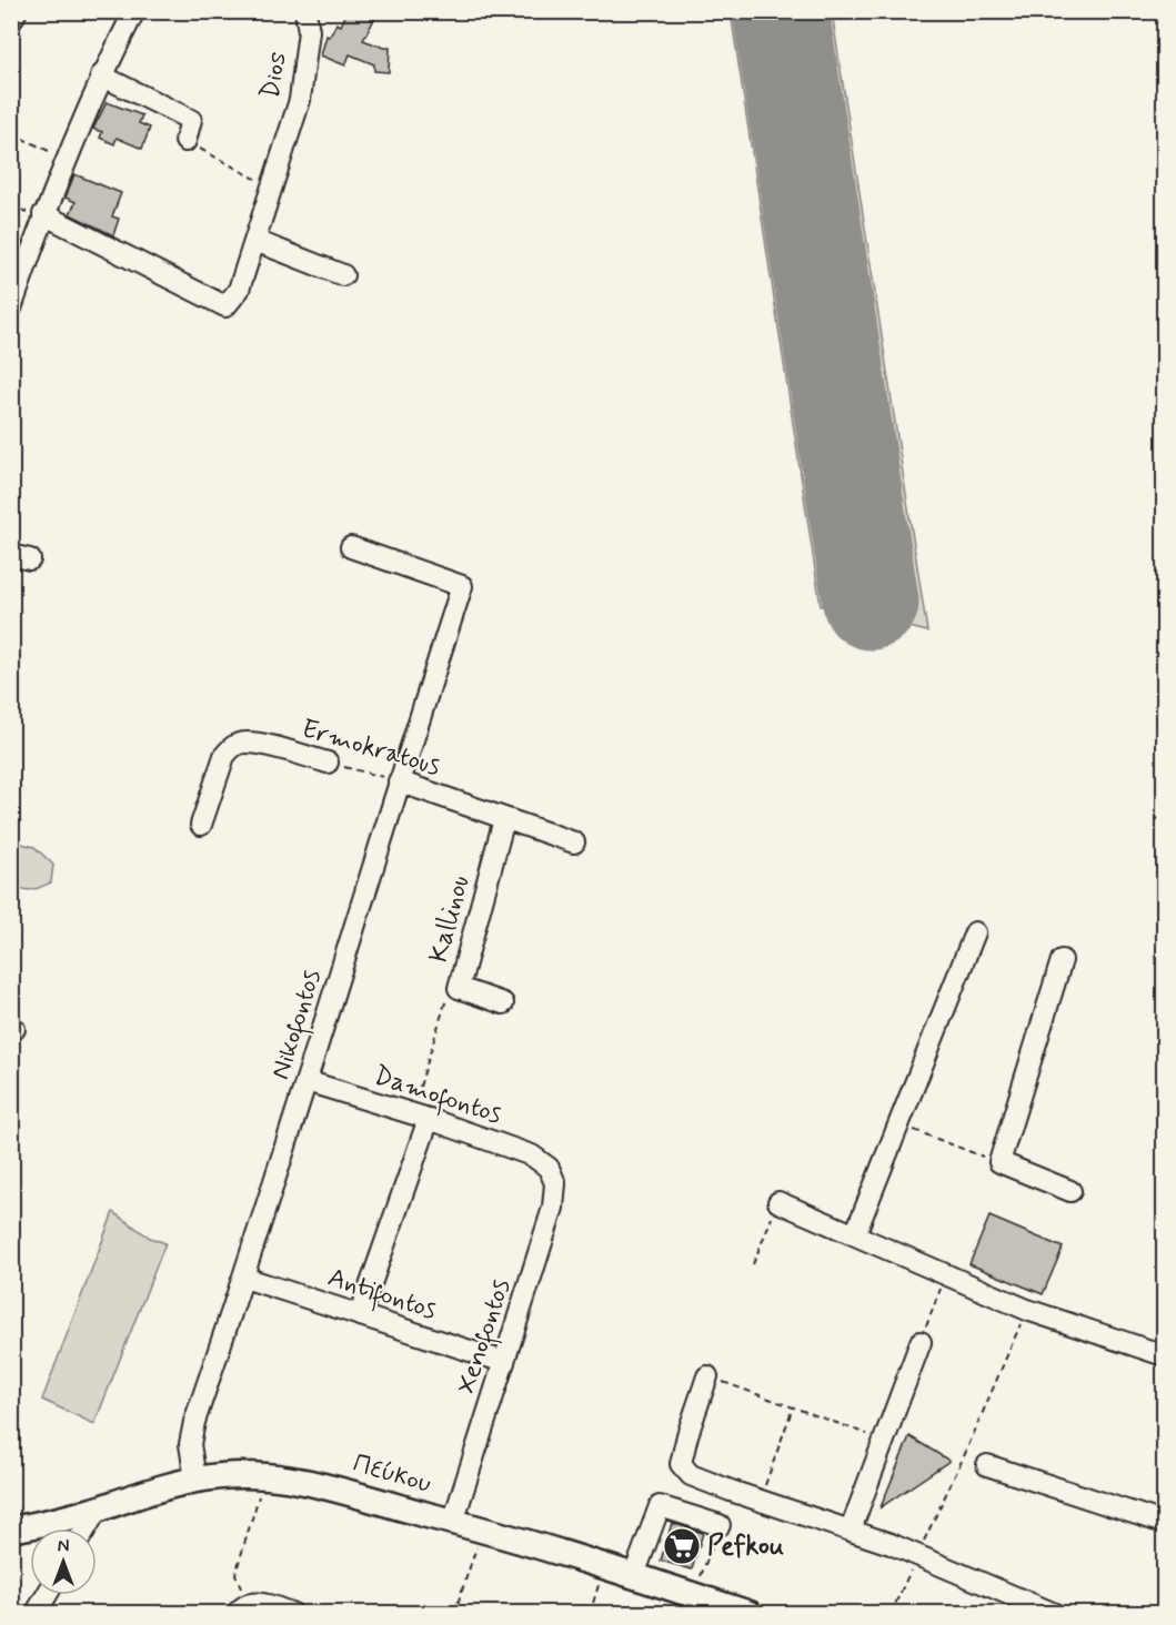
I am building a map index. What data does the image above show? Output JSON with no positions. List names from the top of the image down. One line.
{"streets":{"main road":["Πεύκου"],"street":["Dios","Ermokratous","Kallinou","Nikofontos","Damofontos","Antifontos","Xenofontos"]},"crossings":[["Ermokratous","Kallinou"],["Ermokratous","Nikofontos"],["Nikofontos","Damofontos"],["Nikofontos","Antifontos"],["Nikofontos","Πεύκου"],["Damofontos","Xenofontos"],["Antifontos","Xenofontos"],["Xenofontos","Πεύκου"]],"places":{"supermarket":["Pefkou"]},"north":"top"}
